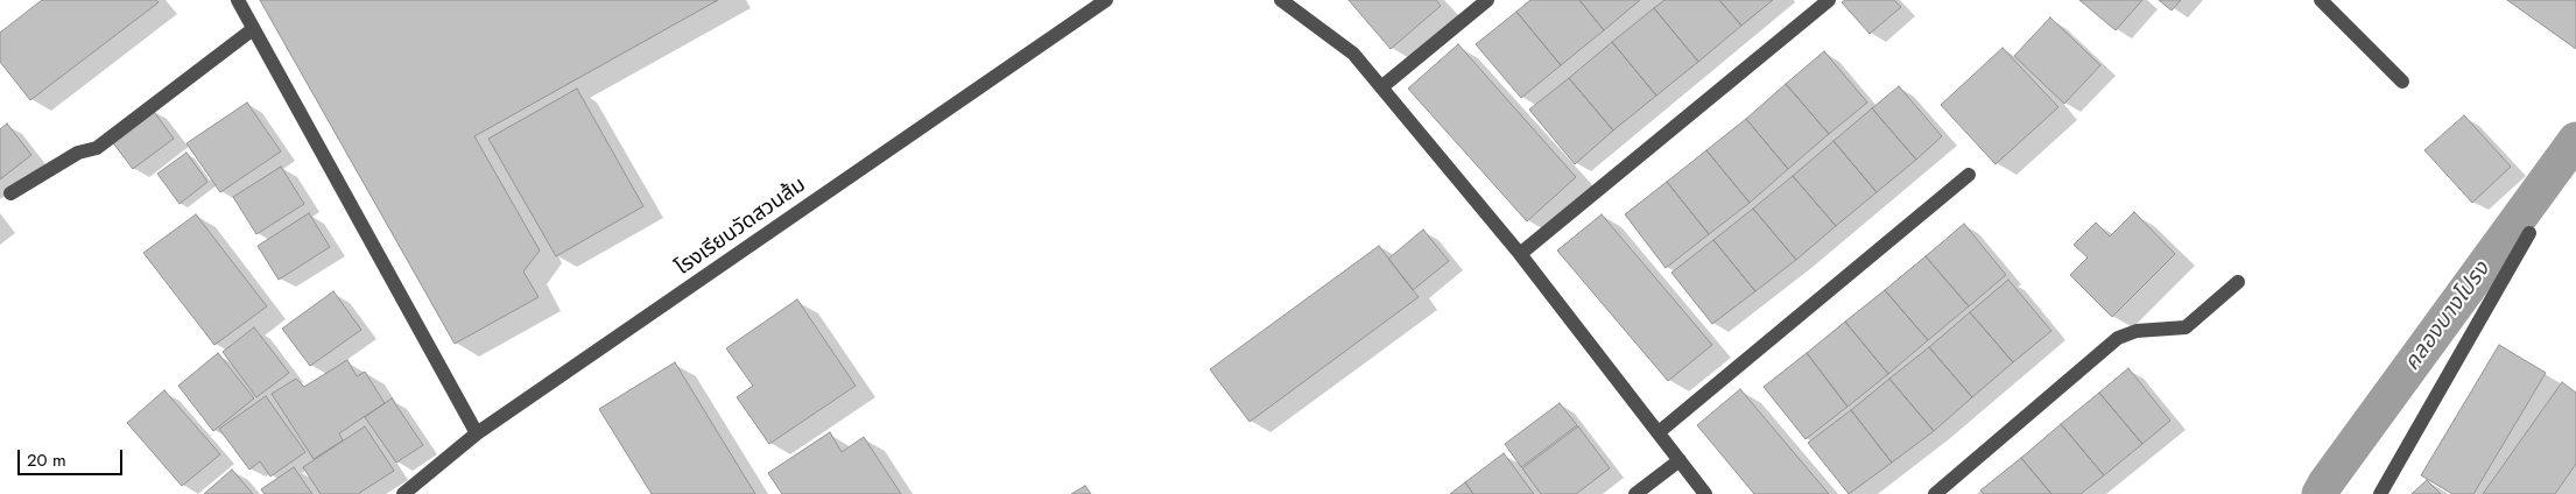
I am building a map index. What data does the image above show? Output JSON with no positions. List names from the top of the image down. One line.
{"streets":{"street":["โรงเรียนวัดสวนส้ม"]},"water":["คลองบางโปรง"],"scale_bar":"20 m"}
